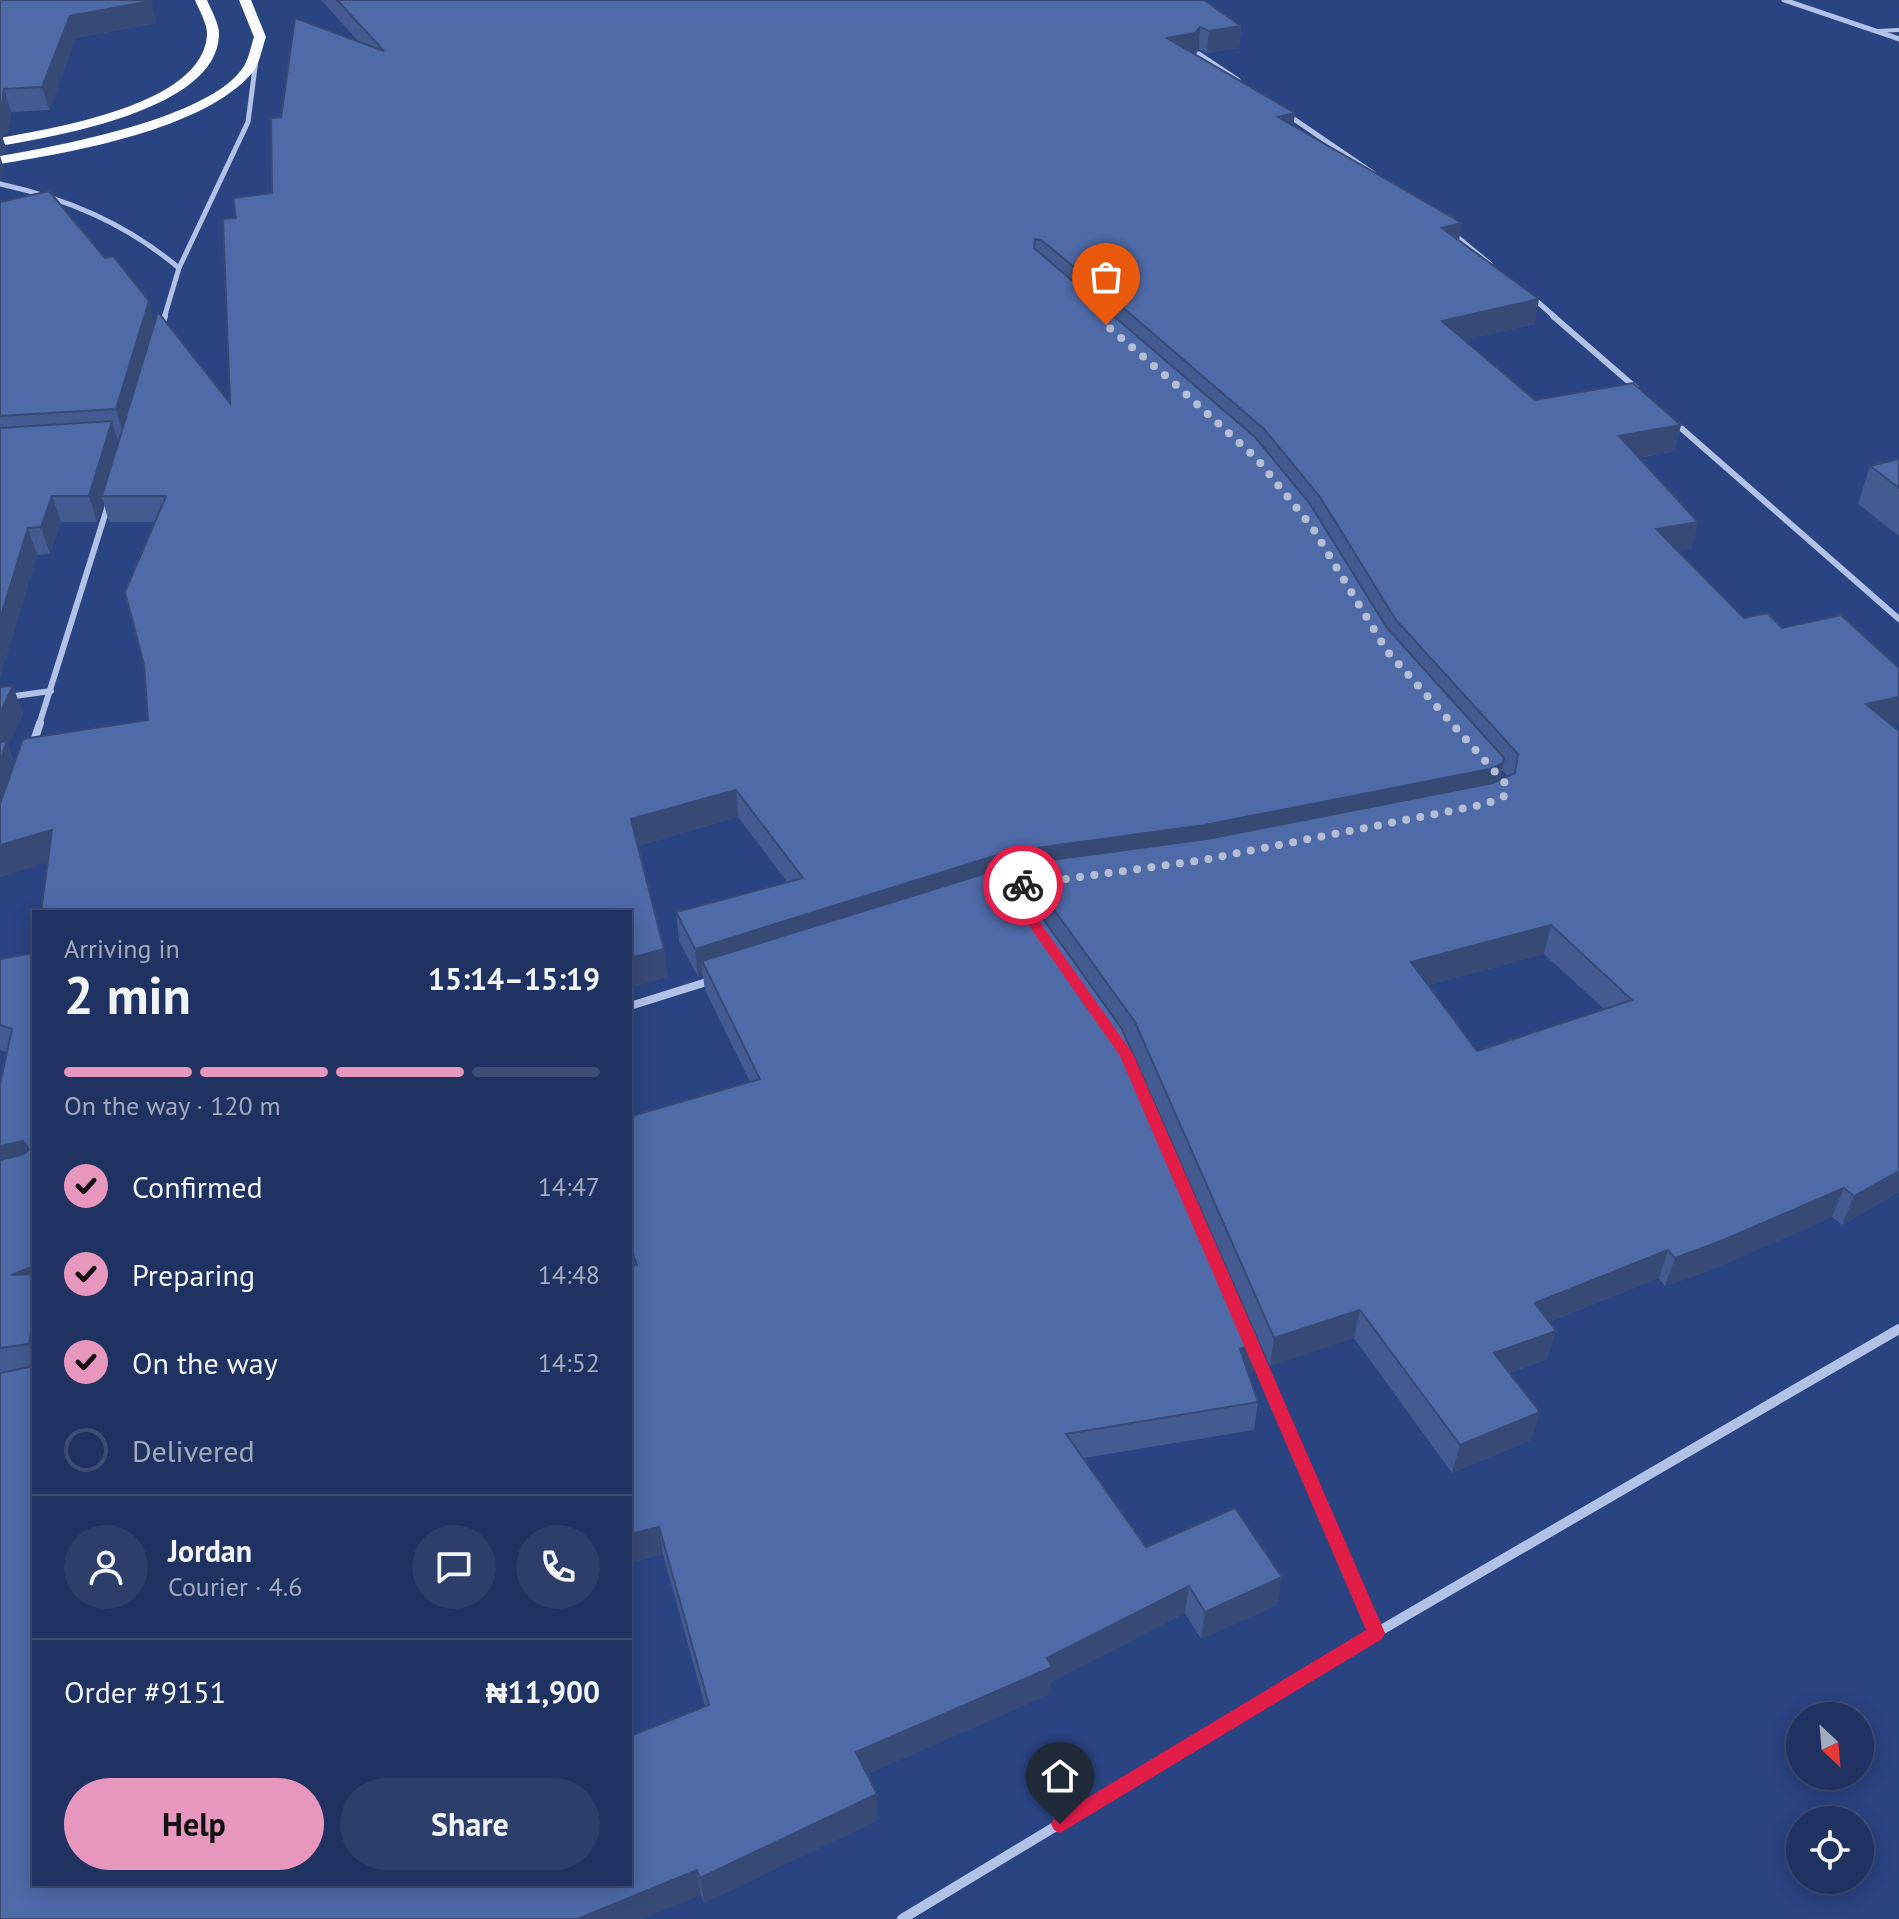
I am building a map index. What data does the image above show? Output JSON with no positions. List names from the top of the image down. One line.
{"north":"bottom right","page":{"heading":["2 min","Arriving in","15:14–15:19"],"panel":["Jordan","Courier · 4.6","Order #9151","₦11,900"],"bar":"On the way · 120 m","list":[["Confirmed","14:47"],["Preparing","14:48"],["On the way","14:52"],"Delivered"],"buttons":["Help","Share"]}}
